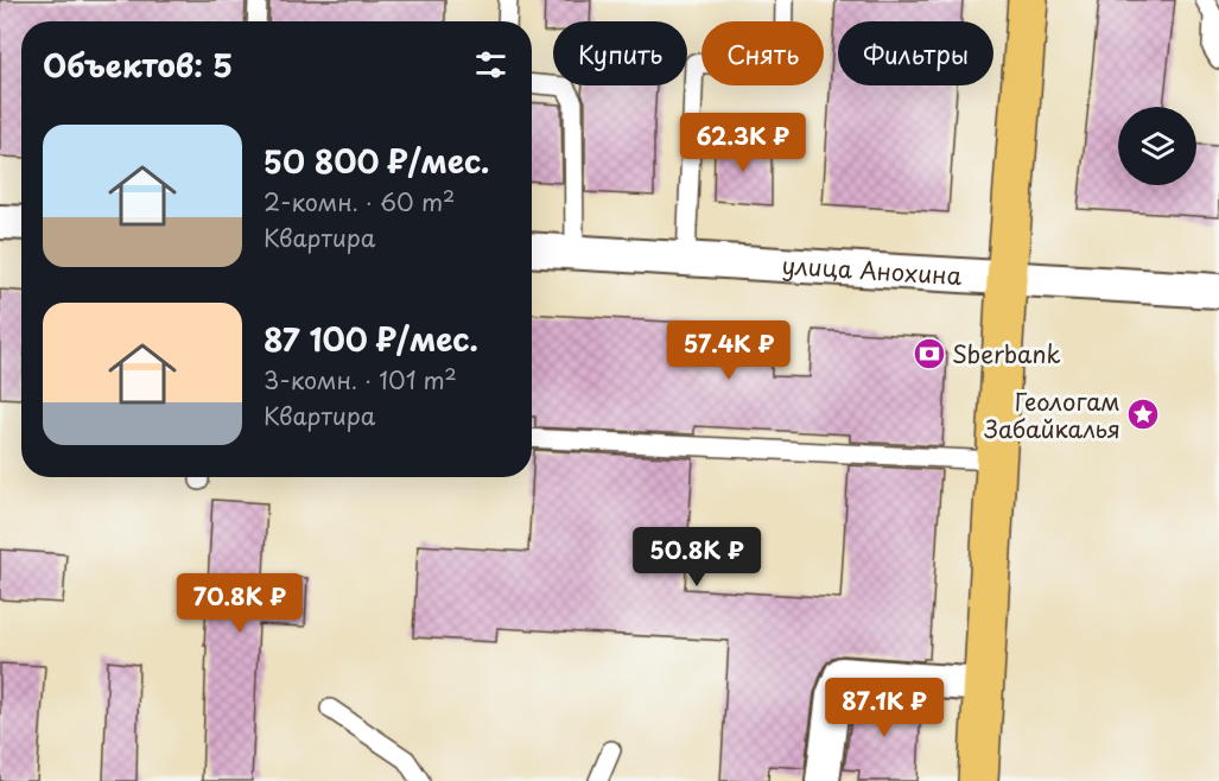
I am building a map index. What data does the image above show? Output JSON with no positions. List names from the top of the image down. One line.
{"streets":{"street":["улица Анохина"]},"places":{"bank":["Sberbank"],"place":["Геологам Забайкалья"]},"page":{"chip":["Купить","Снять","Фильтры"],"heading":"Объектов: 5","list":[{"name":"50 800 ₽/мес.","note":"2-комн. · 60 m² · Квартира"},{"name":"87 100 ₽/мес.","note":"3-комн. · 101 m² · Квартира"}],"price":["62.3K ₽","57.4K ₽","50.8K ₽","70.8K ₽","87.1K ₽"]}}
